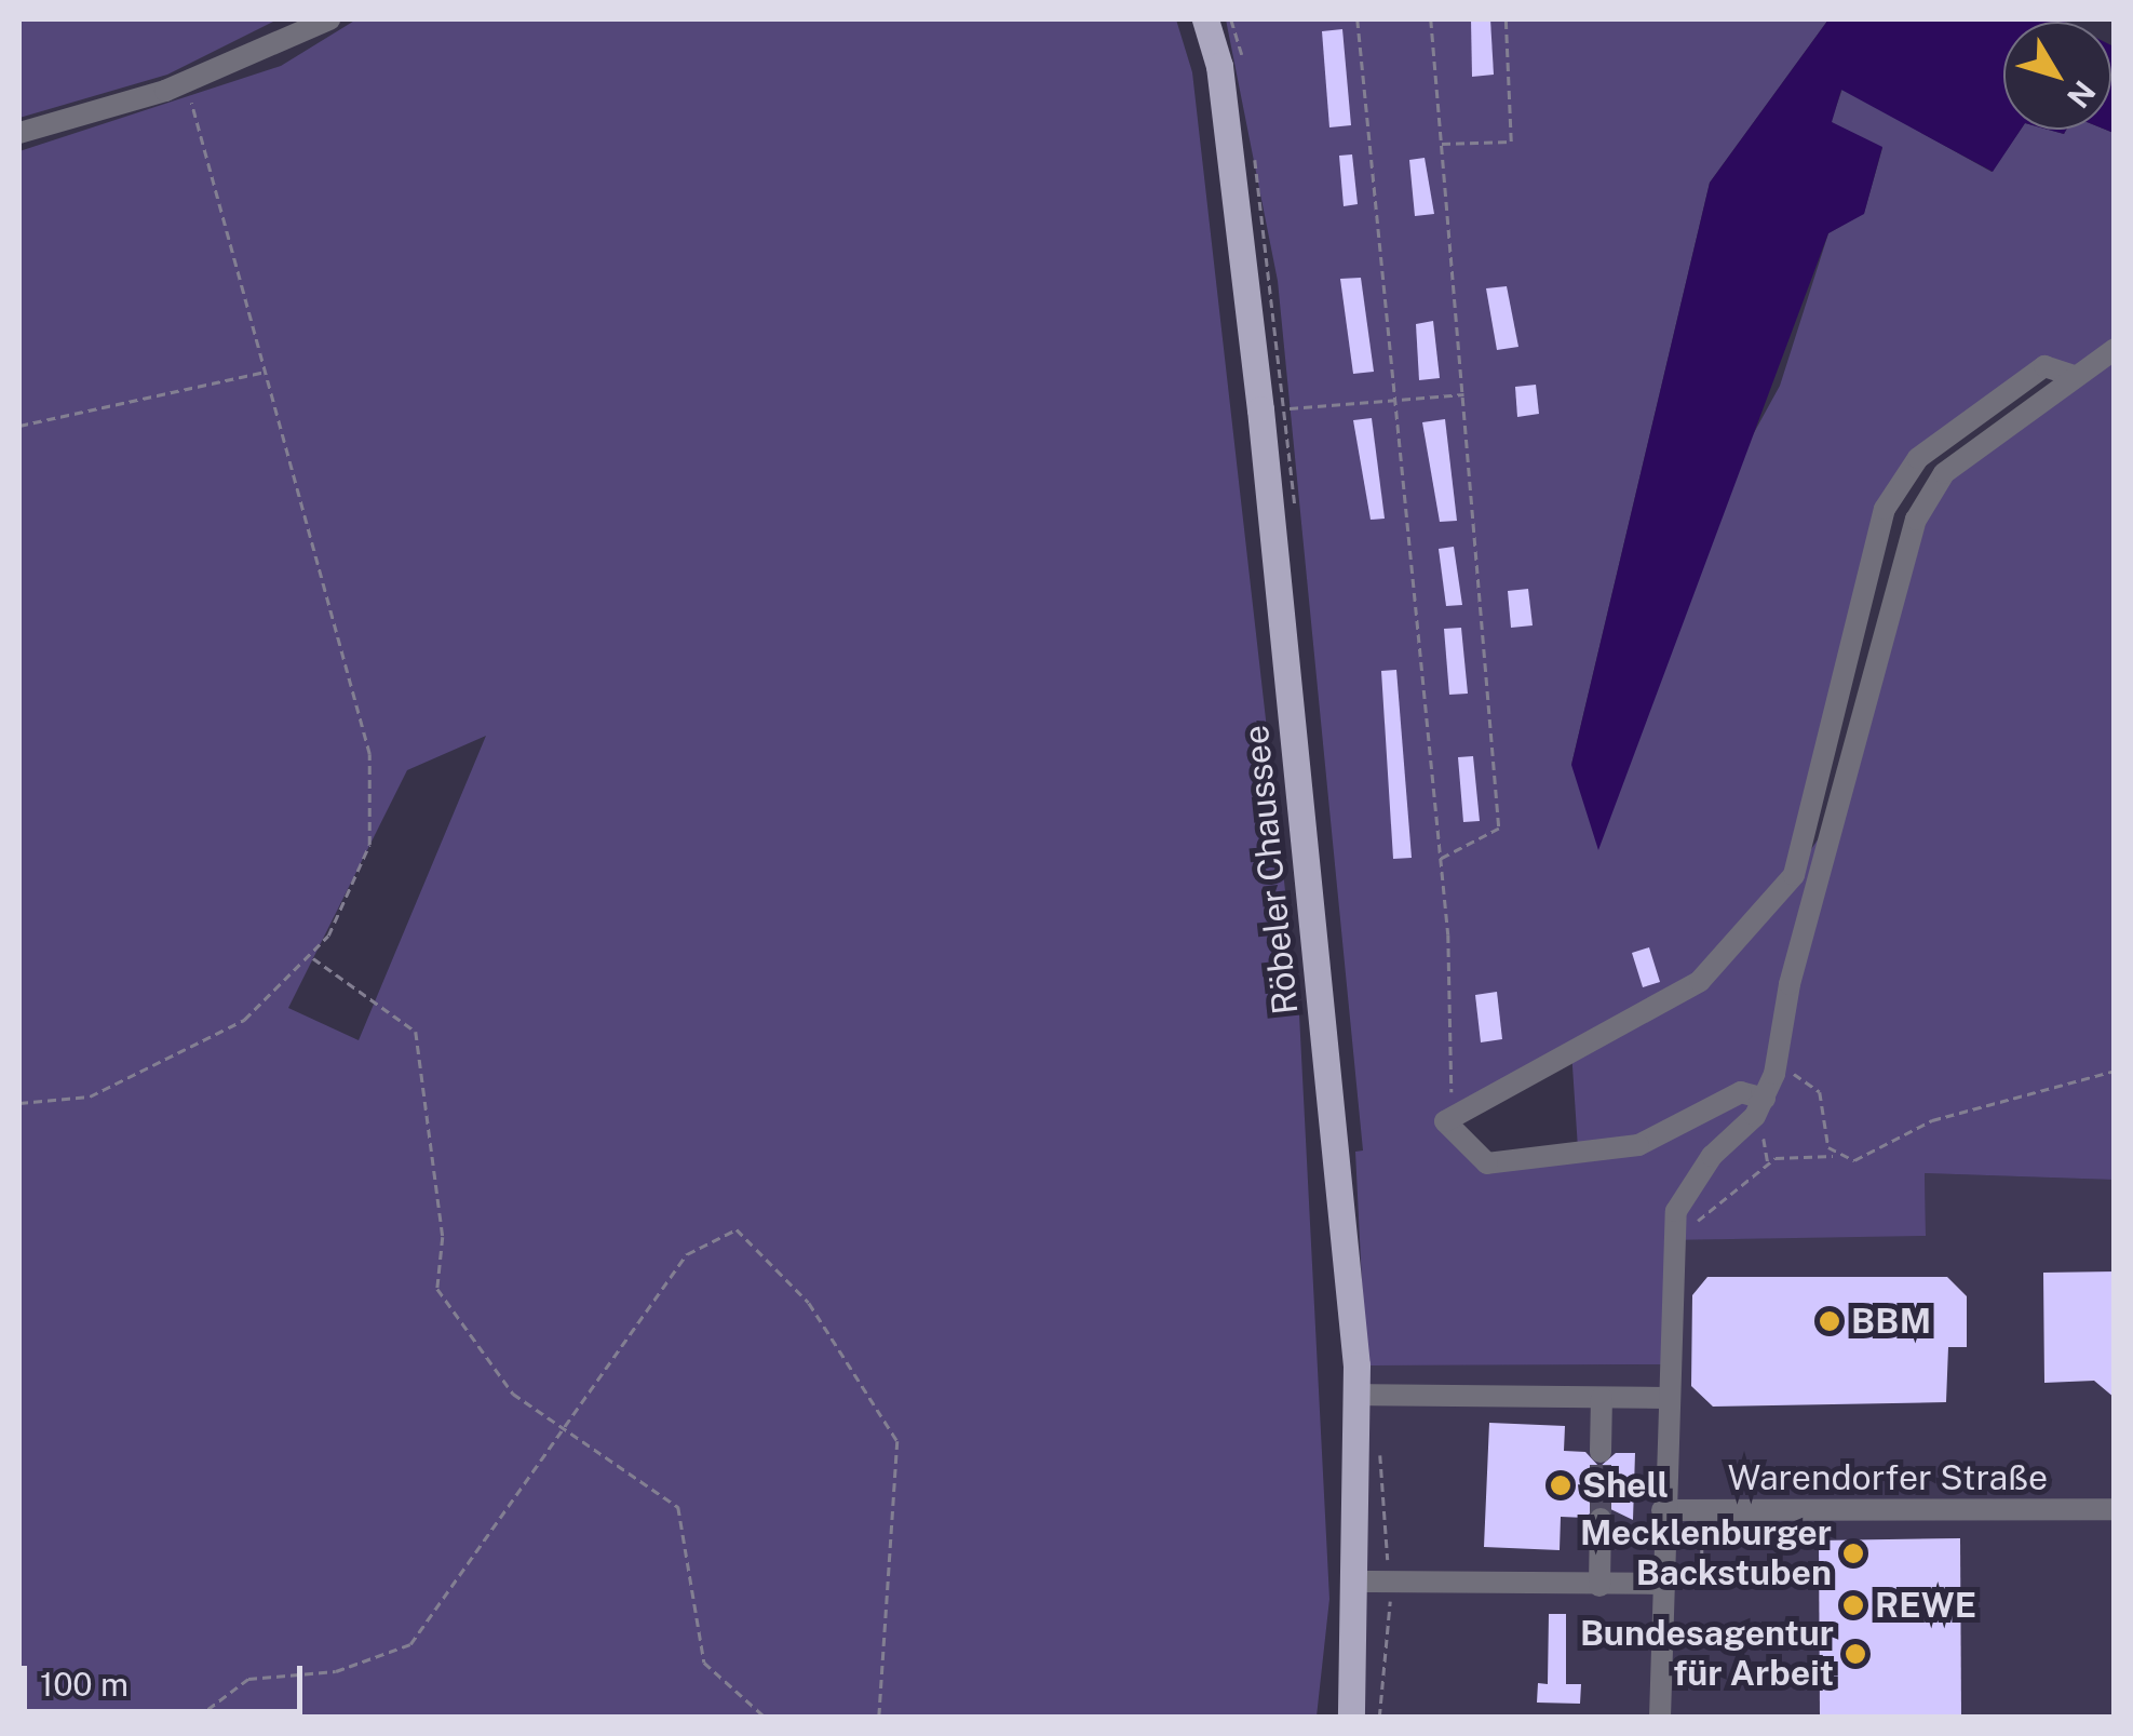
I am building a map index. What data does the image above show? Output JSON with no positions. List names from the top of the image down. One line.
{"streets":{"main road":["Röbeler Chaussee"],"street":["Warendorfer Straße"]},"places":["BBM","Shell","Mecklenburger Backstuben","REWE","Bundesagentur für Arbeit"],"scale_bar":"100 m","north":"bottom right"}
